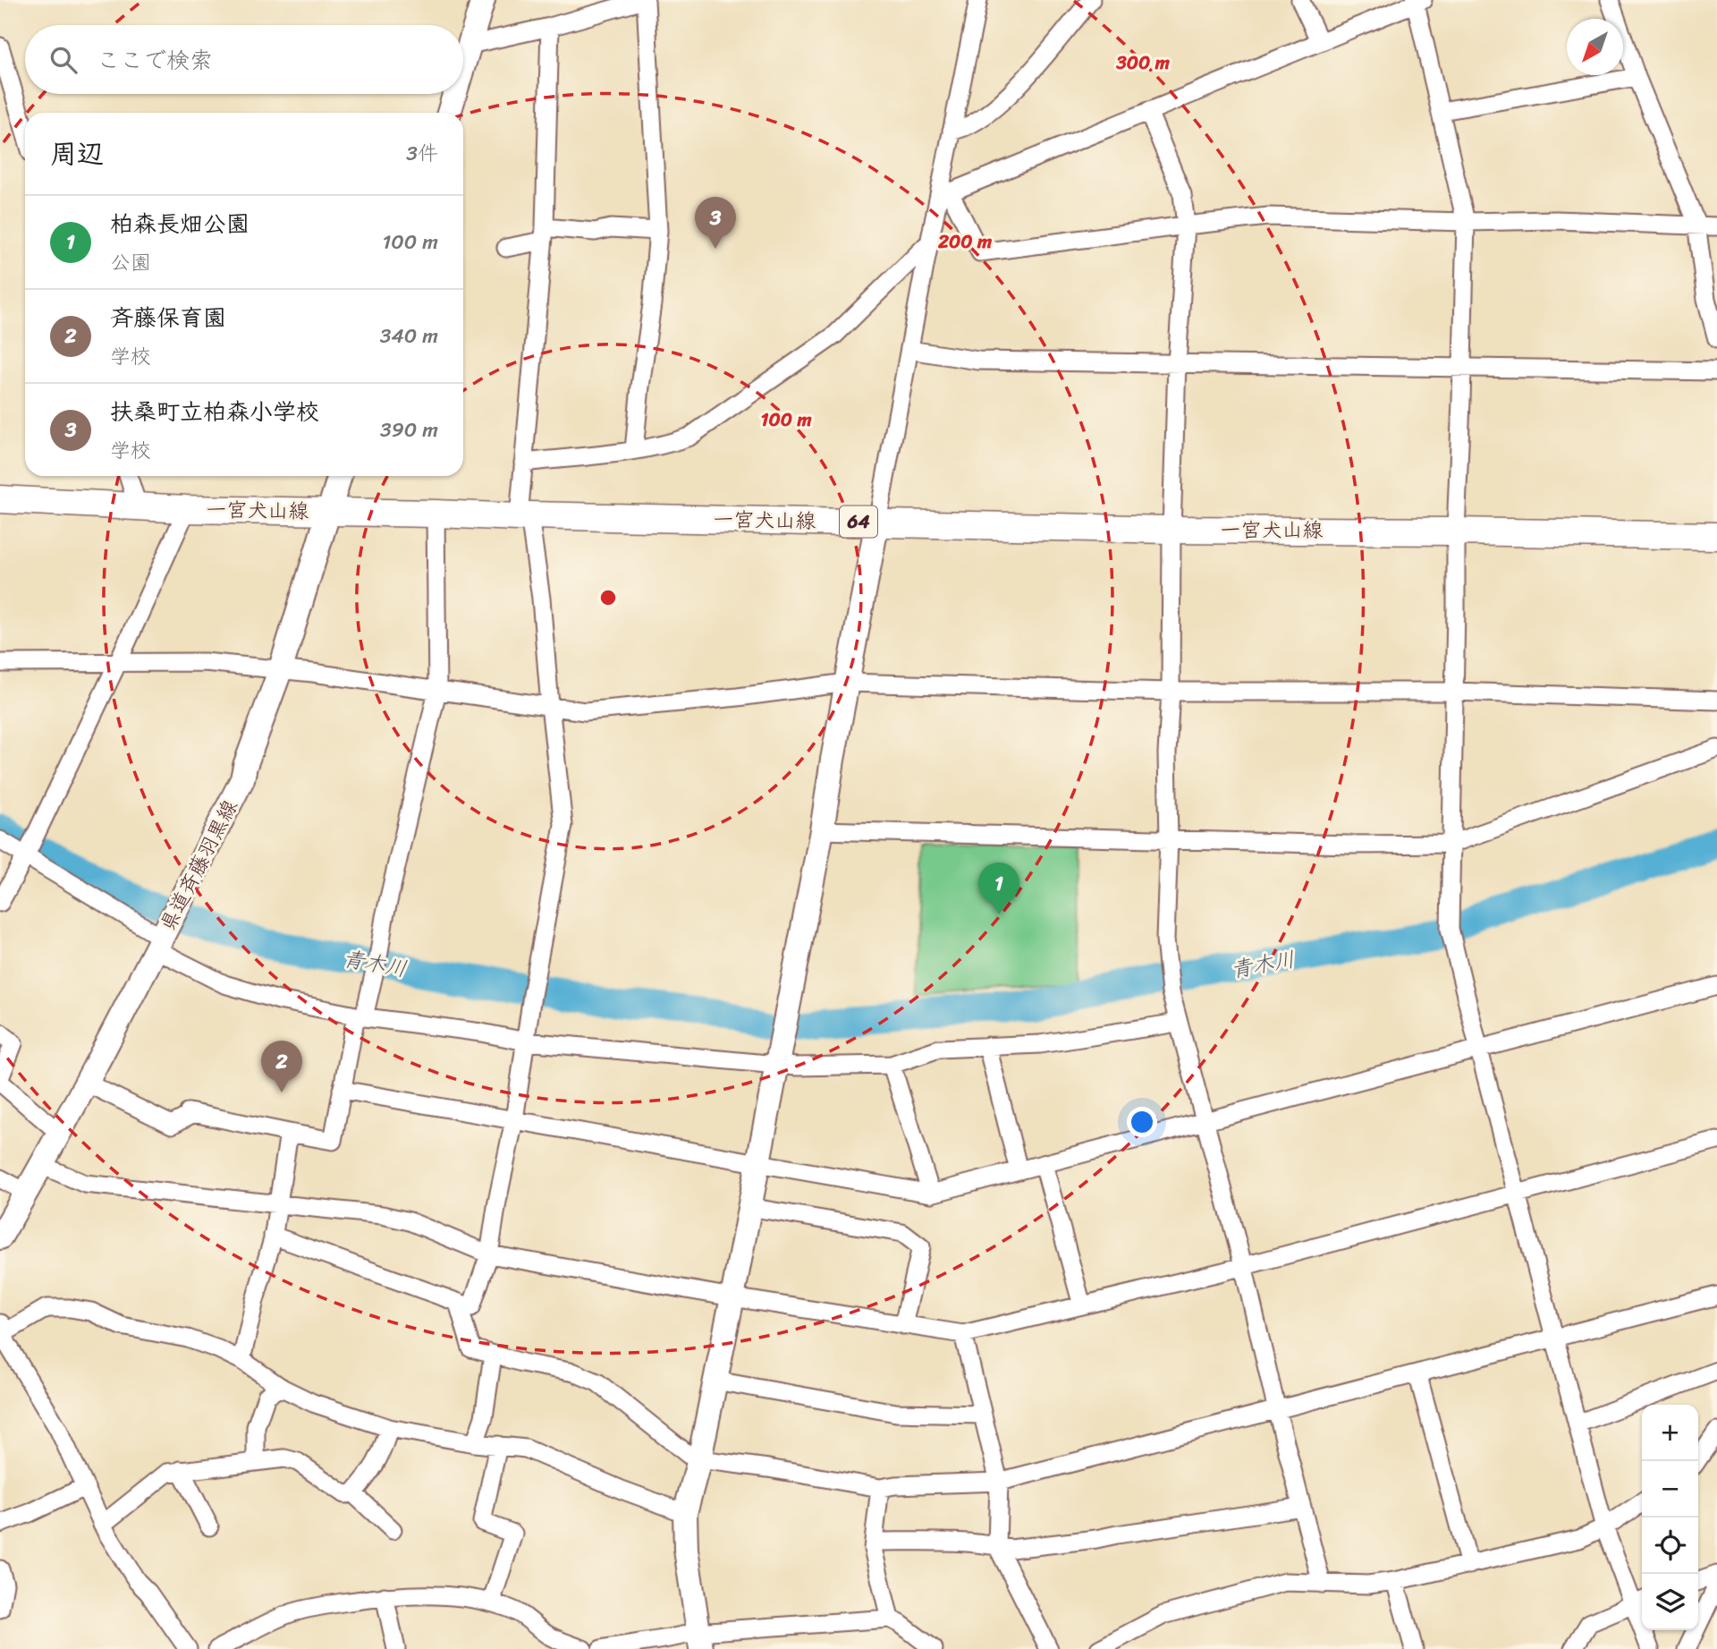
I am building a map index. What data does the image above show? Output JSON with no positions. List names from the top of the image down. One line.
{"streets":{"main road":["一宮犬山線","64"],"street":["県道斉藤羽黒線"]},"crossings":[["一宮犬山線","県道斉藤羽黒線"]],"water":["青木川"],"north":"bottom left","page":{"search":"ここで検索","heading":["周辺","3件"],"list":[{"mark":"1","name":"柏森長畑公園","note":"公園","value":"100 m"},{"mark":"2","name":"斉藤保育園","note":"学校","value":"340 m"},{"mark":"3","name":"扶桑町立柏森小学校","note":"学校","value":"390 m"}],"pins":["3","1","2"],"map_buttons":["+","−"]},"rings":["300 m","200 m","100 m"]}
